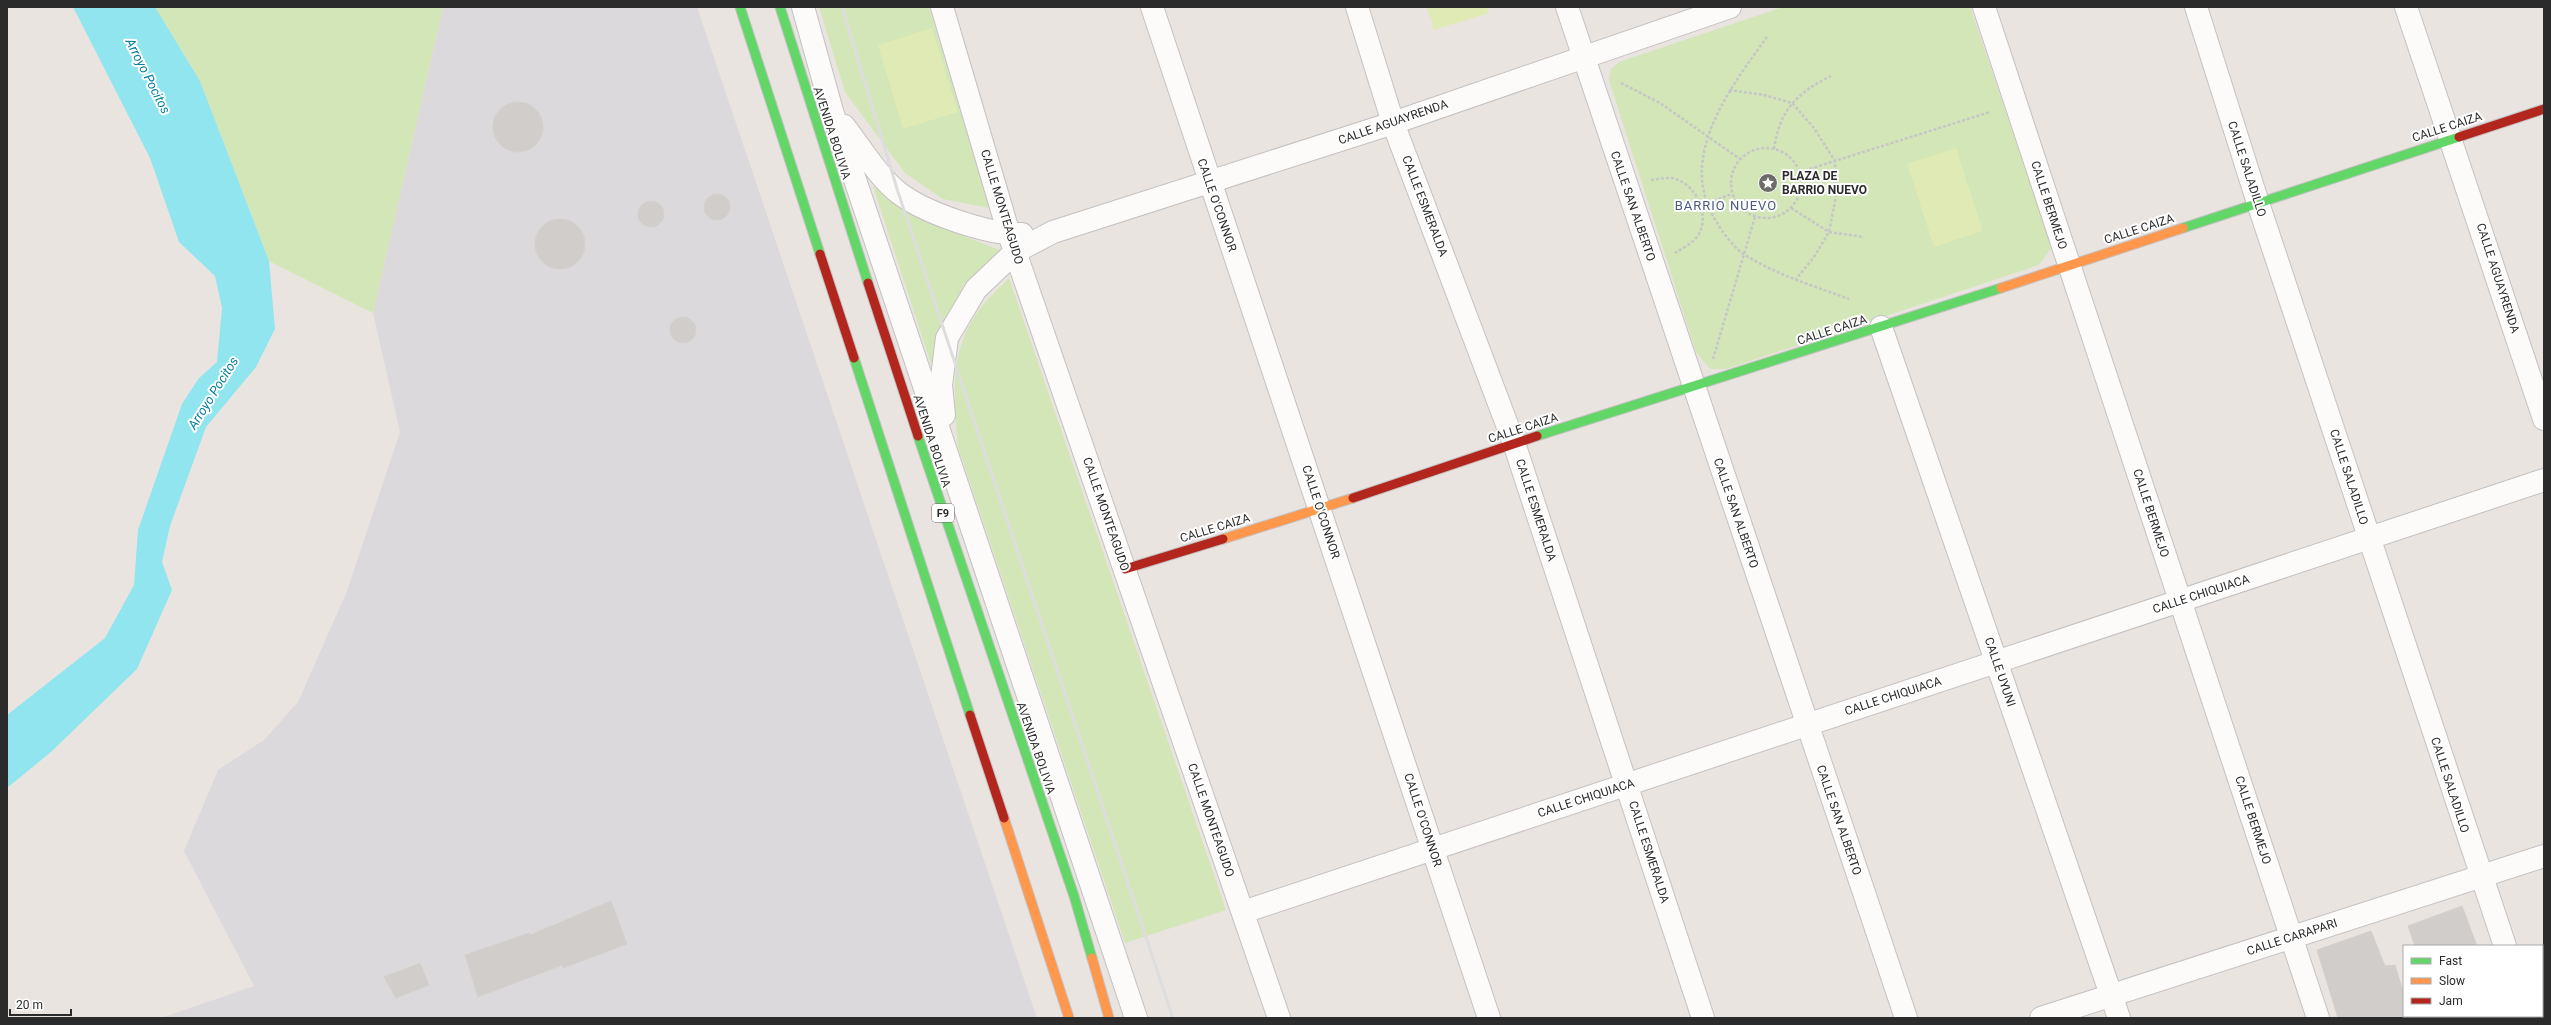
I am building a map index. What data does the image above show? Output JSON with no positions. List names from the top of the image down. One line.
{"streets":{"main road":["CALLE CAIZA","AVENIDA BOLIVIA","F9"],"street":["CALLE AGUAYRENDA","CALLE SALADILLO","CALLE O'CONNOR","CALLE BERMEJO","CALLE ESMERALDA","CALLE SAN ALBERTO","CALLE MONTEAGUDO","CALLE CHIQUIACA","CALLE UYUNI","CALLE CARAPARI"]},"crossings":[["CALLE AGUAYRENDA","CALLE CAIZA"],["CALLE AGUAYRENDA","CALLE O'CONNOR"],["CALLE AGUAYRENDA","CALLE ESMERALDA"],["CALLE AGUAYRENDA","CALLE SAN ALBERTO"],["CALLE AGUAYRENDA","CALLE MONTEAGUDO"],["CALLE CAIZA","CALLE SALADILLO"],["CALLE CAIZA","CALLE O'CONNOR"],["CALLE CAIZA","CALLE BERMEJO"],["CALLE CAIZA","CALLE ESMERALDA"],["CALLE CAIZA","CALLE SAN ALBERTO"],["CALLE CAIZA","CALLE MONTEAGUDO"],["CALLE CAIZA","CALLE UYUNI"],["CALLE SALADILLO","CALLE CHIQUIACA"],["CALLE SALADILLO","CALLE CARAPARI"],["CALLE O'CONNOR","CALLE CHIQUIACA"],["CALLE BERMEJO","CALLE CHIQUIACA"],["CALLE BERMEJO","CALLE CARAPARI"],["CALLE ESMERALDA","CALLE CHIQUIACA"],["CALLE SAN ALBERTO","CALLE CHIQUIACA"],["CALLE MONTEAGUDO","CALLE CHIQUIACA"],["CALLE CHIQUIACA","CALLE UYUNI"],["CALLE UYUNI","CALLE CARAPARI"]],"districts":["BARRIO NUEVO"],"water":["Arroyo Pocitos"],"places":{"place":["PLAZA DE BARRIO NUEVO"]},"legend":["Fast","Slow","Jam"],"scale_bar":"20 m"}
